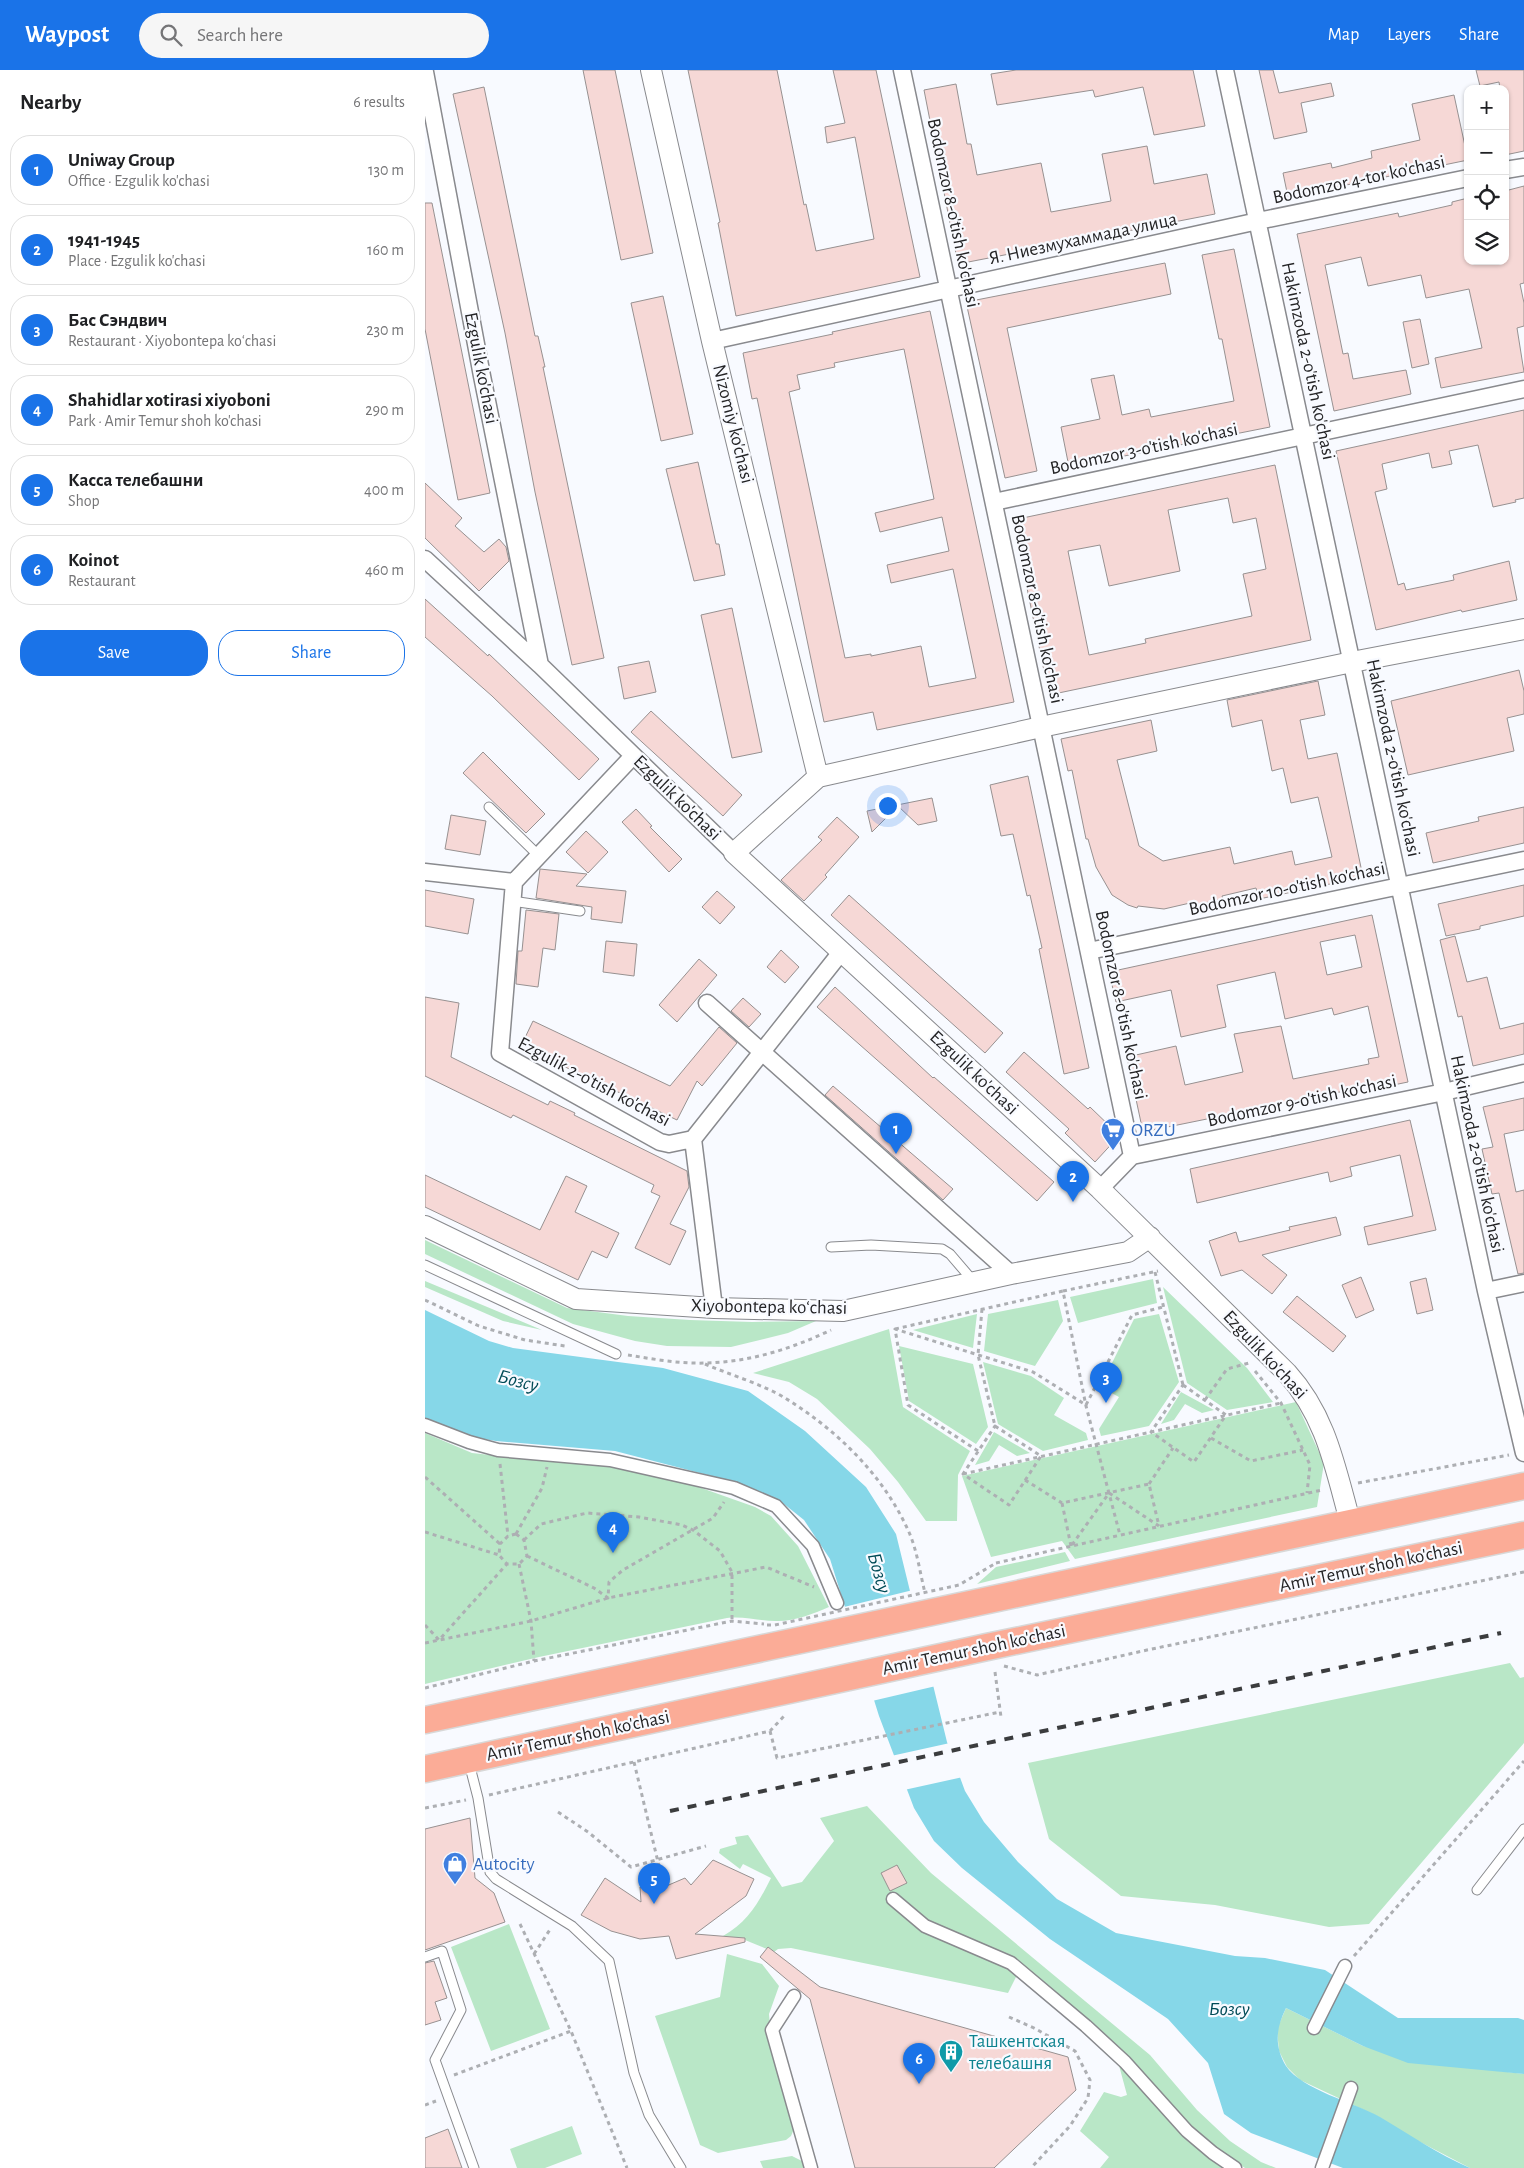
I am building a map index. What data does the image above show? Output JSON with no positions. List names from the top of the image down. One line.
{"streets":{"main road":["Amir Temur shoh ko'chasi"],"street":["Bodomzor 4-tor ko'chasi","Bodomzor 8-o'tish ko'chasi","Я. Ниезмухаммада улица","Hakimzoda 2-o'tish ko'chasi","Ezgulik ko'chasi","Nizomiy ko'chasi","Bodomzor 3-o'tish ko'chasi","Bodomzor 10-o'tish ko'chasi","Ezgulik 2-o'tish ko'chasi","Bodomzor 9-o'tish ko'chasi","Xiyobontepa koʻchasi"]},"crossings":[["Bodomzor 4-tor ko'chasi","Я. Ниезмухаммада улица"],["Bodomzor 4-tor ko'chasi","Hakimzoda 2-o'tish ko'chasi"],["Bodomzor 8-o'tish ko'chasi","Я. Ниезмухаммада улица"],["Bodomzor 8-o'tish ko'chasi","Bodomzor 3-o'tish ko'chasi"],["Bodomzor 8-o'tish ko'chasi","Bodomzor 10-o'tish ko'chasi"],["Bodomzor 8-o'tish ko'chasi","Bodomzor 9-o'tish ko'chasi"],["Я. Ниезмухаммада улица","Hakimzoda 2-o'tish ko'chasi"],["Я. Ниезмухаммада улица","Nizomiy ko'chasi"],["Hakimzoda 2-o'tish ko'chasi","Bodomzor 3-o'tish ko'chasi"],["Hakimzoda 2-o'tish ko'chasi","Bodomzor 10-o'tish ko'chasi"],["Hakimzoda 2-o'tish ko'chasi","Bodomzor 9-o'tish ko'chasi"],["Ezgulik ko'chasi","Xiyobontepa koʻchasi"]],"water":["Бозсу"],"places":{"supermarket":["ORZU"],"shop":["Autocity"],"building":["Ташкентская телебашня"]},"page":{"header":"Waypost","search":"Search here","nav":["Map","Layers","Share"],"heading":["Nearby","6 results"],"map_buttons":["+","−"],"list":[{"mark":"1","name":"Uniway Group","note":"Office · Ezgulik ko'chasi","value":"130 m"},{"mark":"2","name":"1941-1945","note":"Place · Ezgulik ko'chasi","value":"160 m"},{"mark":"3","name":"Бас Сэндвич","note":"Restaurant · Xiyobontepa koʻchasi","value":"230 m"},{"mark":"4","name":"Shahidlar xotirasi xiyoboni","note":"Park · Amir Temur shoh ko'chasi","value":"290 m"},{"mark":"5","name":"Касса телебашни","note":"Shop","value":"400 m"},{"mark":"6","name":"Koinot","note":"Restaurant","value":"460 m"}],"buttons":["Save","Share"],"pins":["1","2","3","4","5","6"]}}
